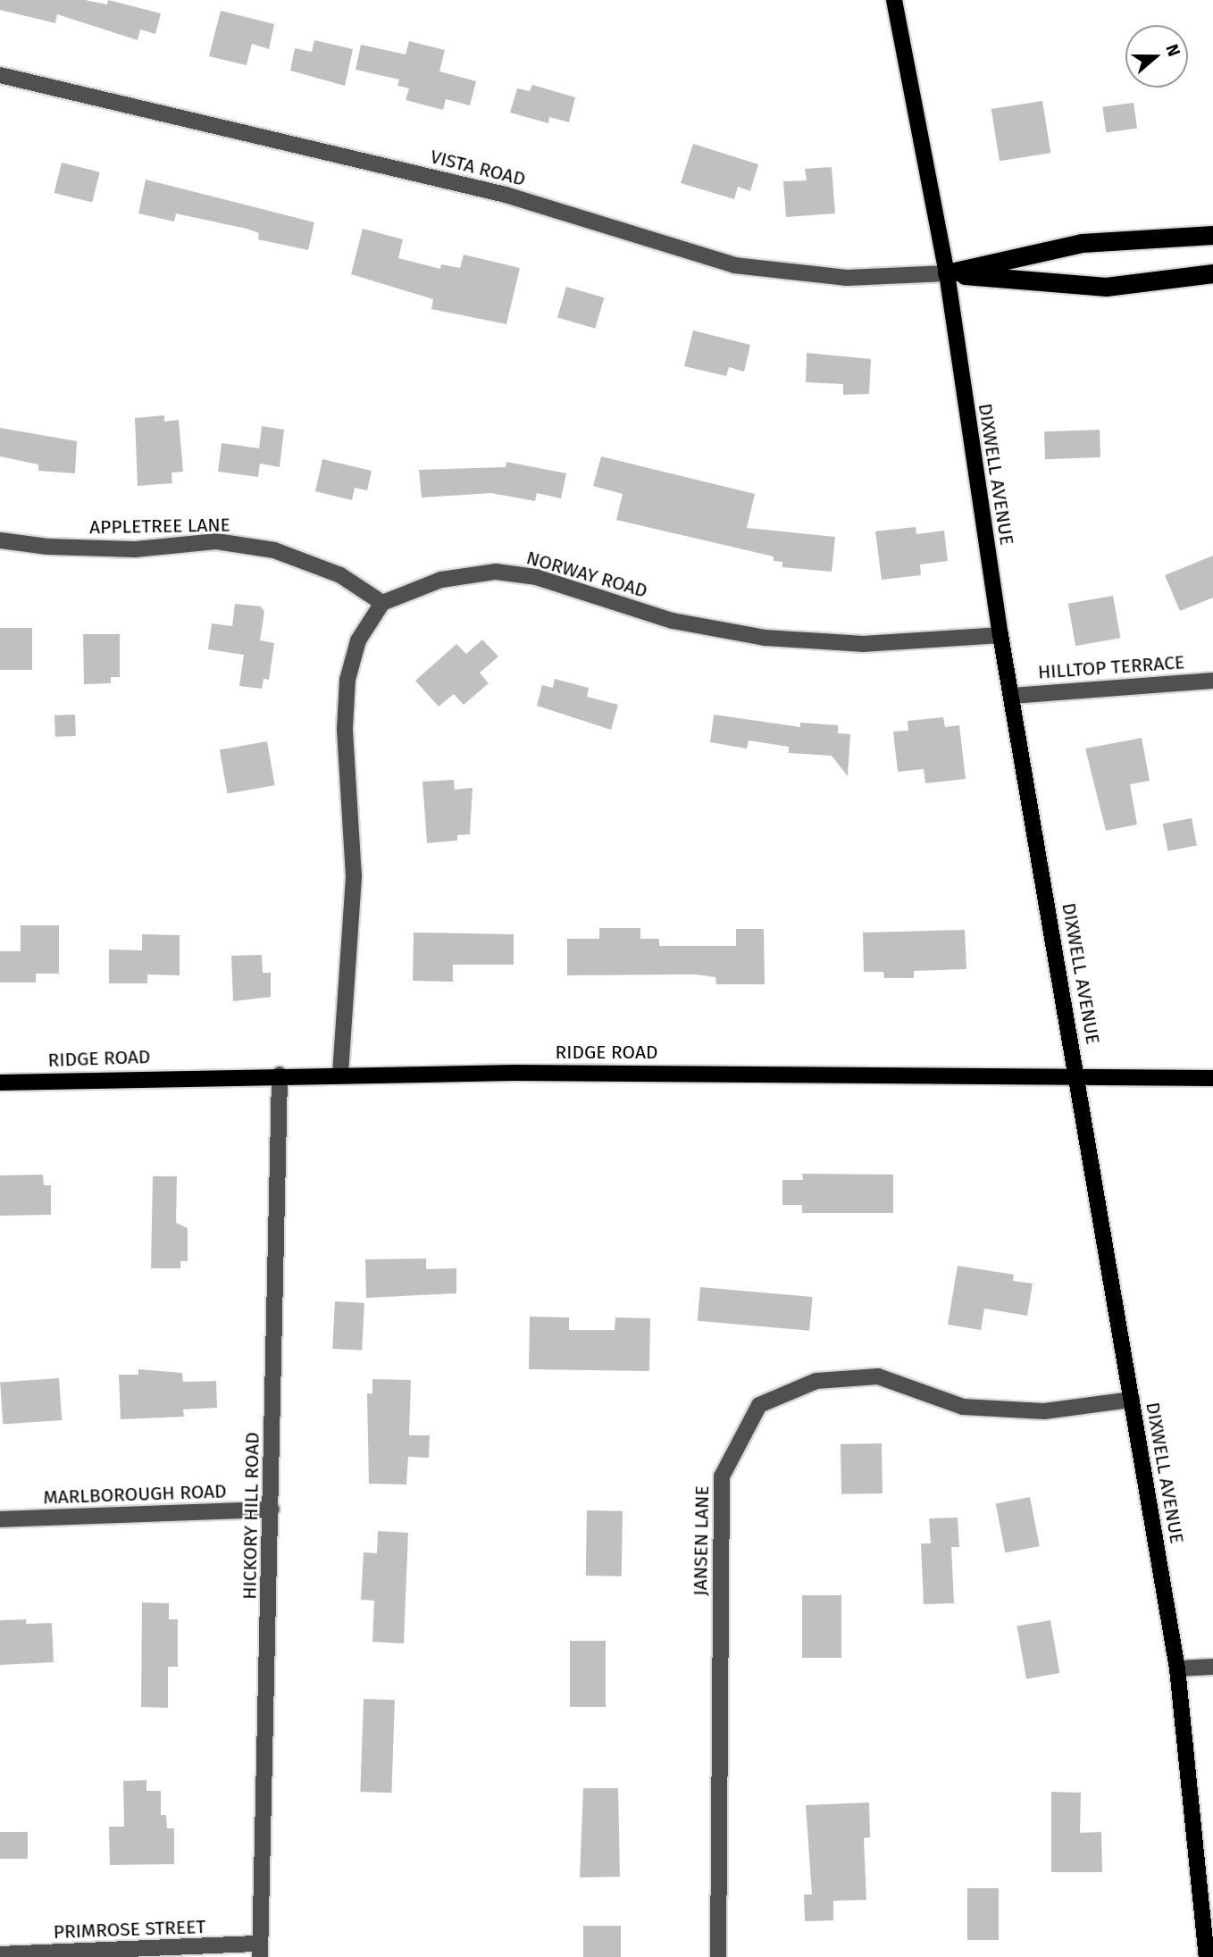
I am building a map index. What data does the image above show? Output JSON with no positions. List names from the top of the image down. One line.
{"streets":{"main road":["DIXWELL AVENUE","RIDGE ROAD"],"street":["VISTA ROAD","APPLETREE LANE","NORWAY ROAD","HILLTOP TERRACE","MARLBOROUGH ROAD","HICKORY HILL ROAD","JANSEN LANE","PRIMROSE STREET"]},"crossings":[["VISTA ROAD","DIXWELL AVENUE"],["DIXWELL AVENUE","NORWAY ROAD"],["DIXWELL AVENUE","HILLTOP TERRACE"],["DIXWELL AVENUE","RIDGE ROAD"],["DIXWELL AVENUE","JANSEN LANE"],["APPLETREE LANE","NORWAY ROAD"],["RIDGE ROAD","HICKORY HILL ROAD"],["MARLBOROUGH ROAD","HICKORY HILL ROAD"],["HICKORY HILL ROAD","PRIMROSE STREET"]],"north":"right"}
